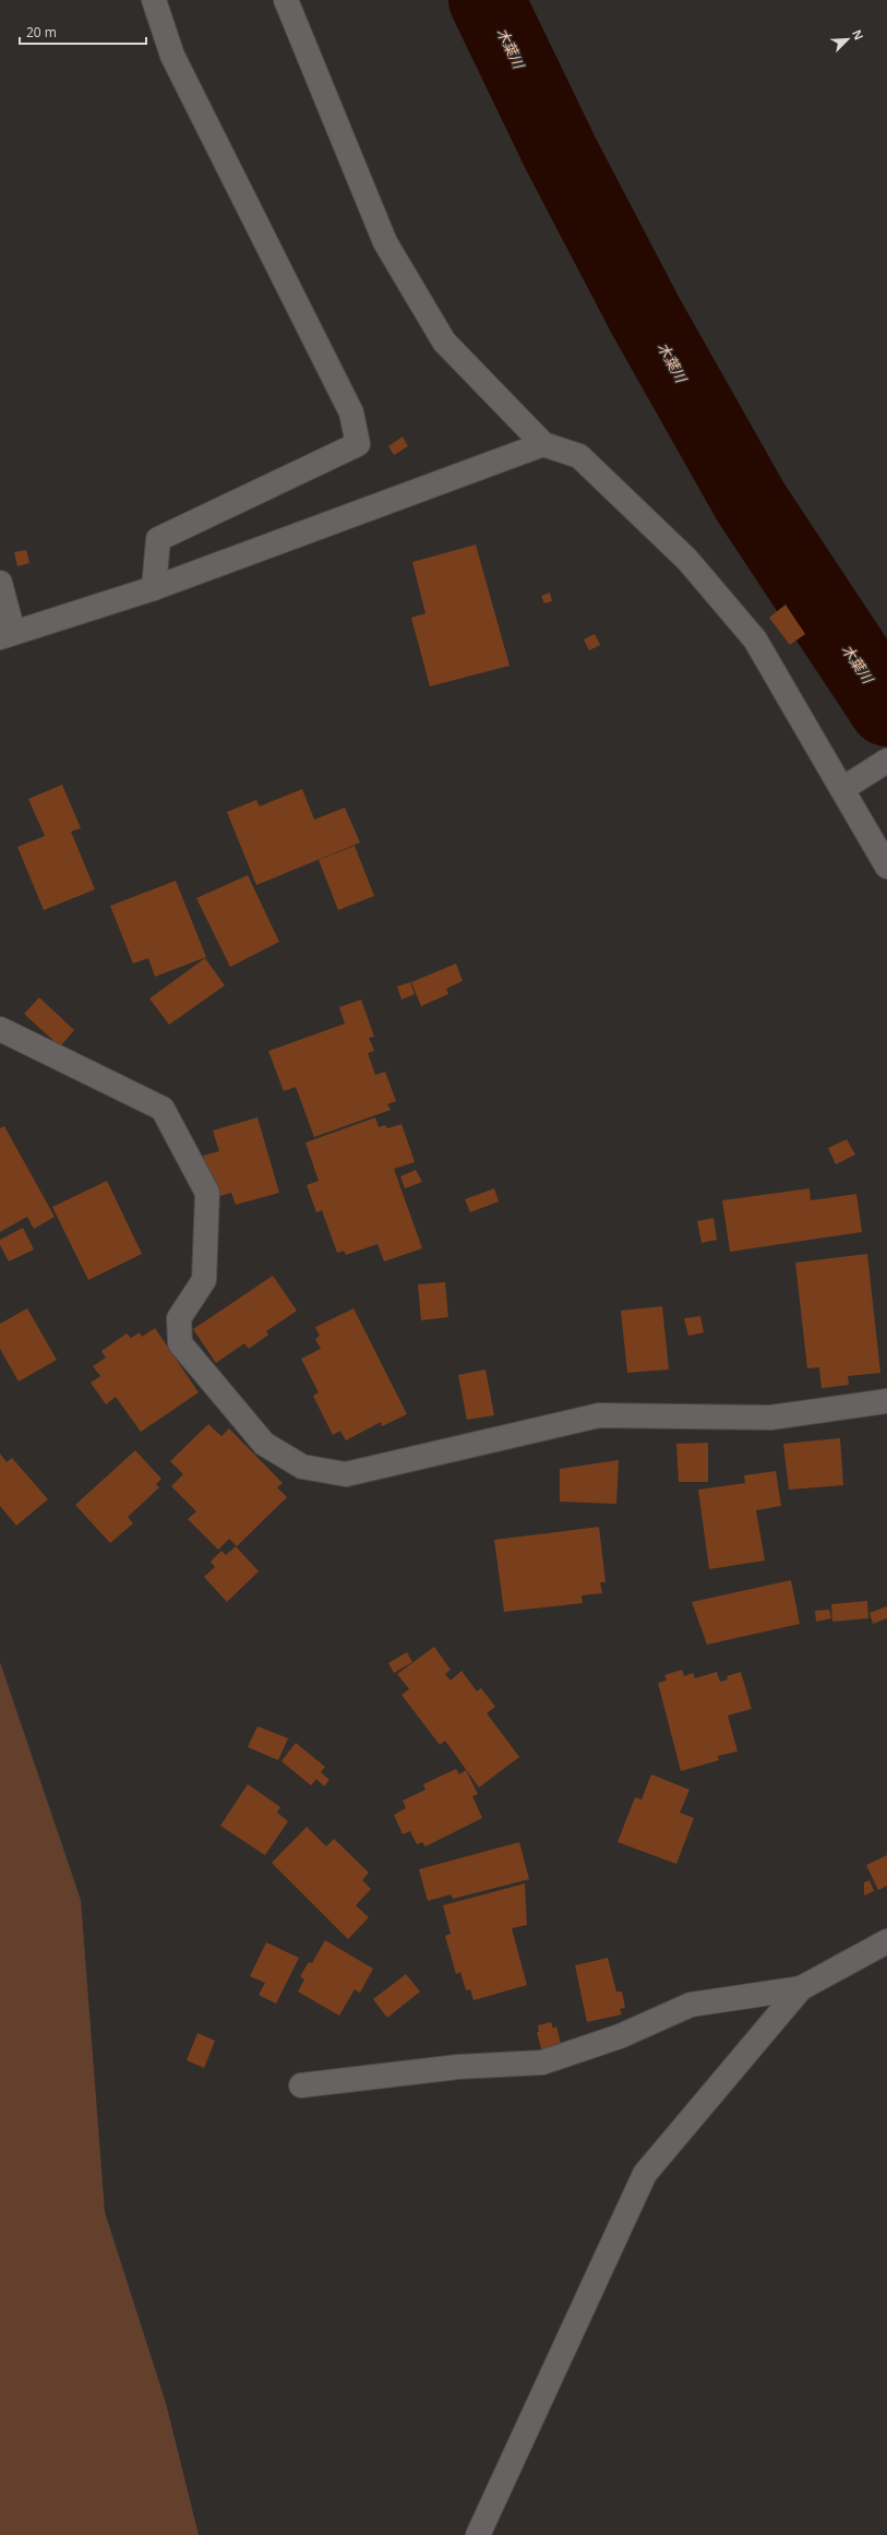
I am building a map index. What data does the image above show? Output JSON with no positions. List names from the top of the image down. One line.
{"water":["木葉川"],"scale_bar":"20 m","north":"top right"}
